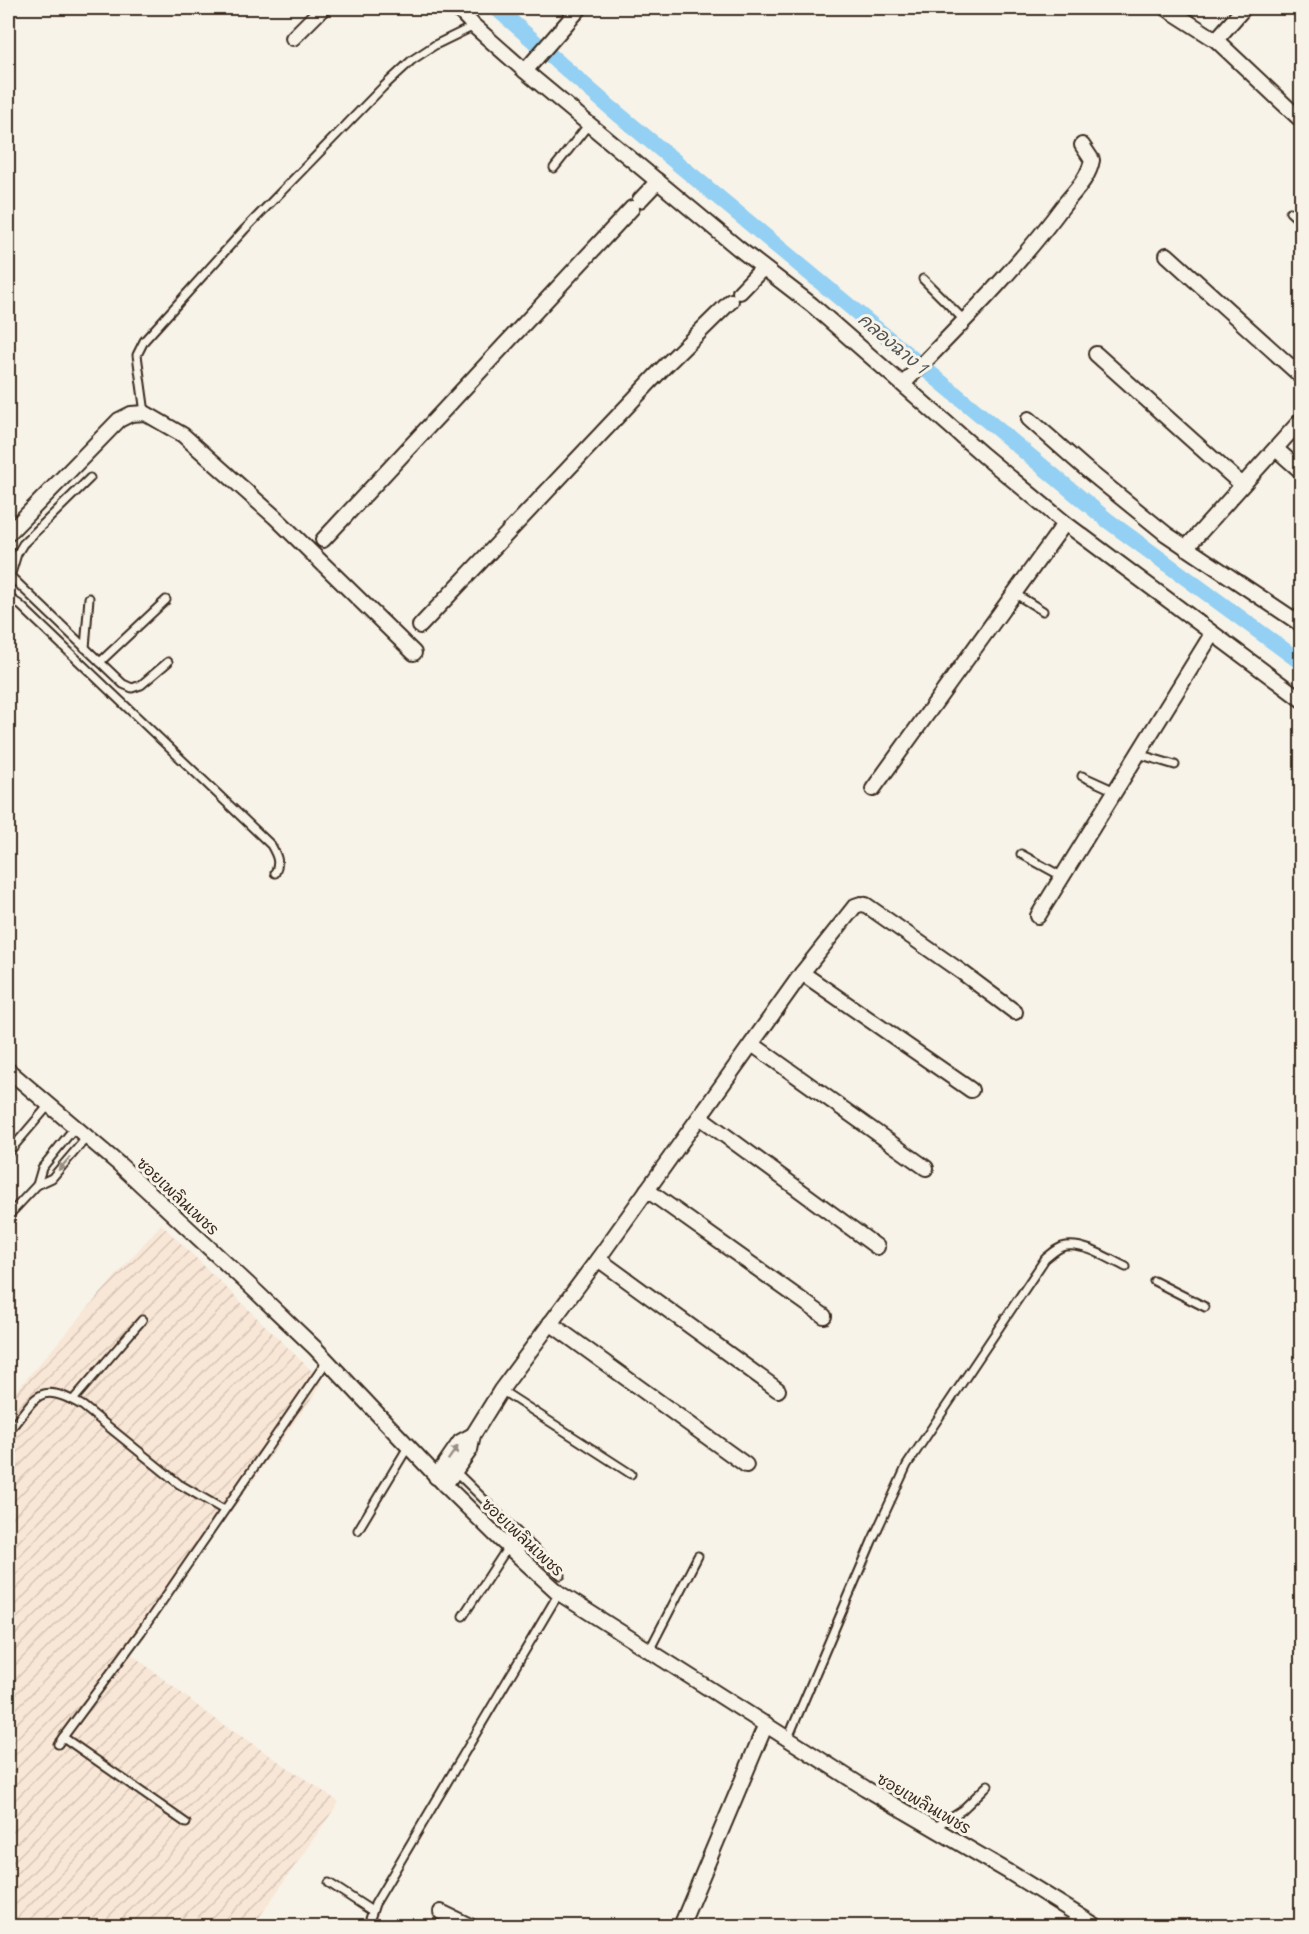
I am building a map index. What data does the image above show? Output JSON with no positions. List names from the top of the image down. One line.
{"streets":{"street":["ซอยเพลินเพชร"]},"water":["คลองฉาง 1"]}
